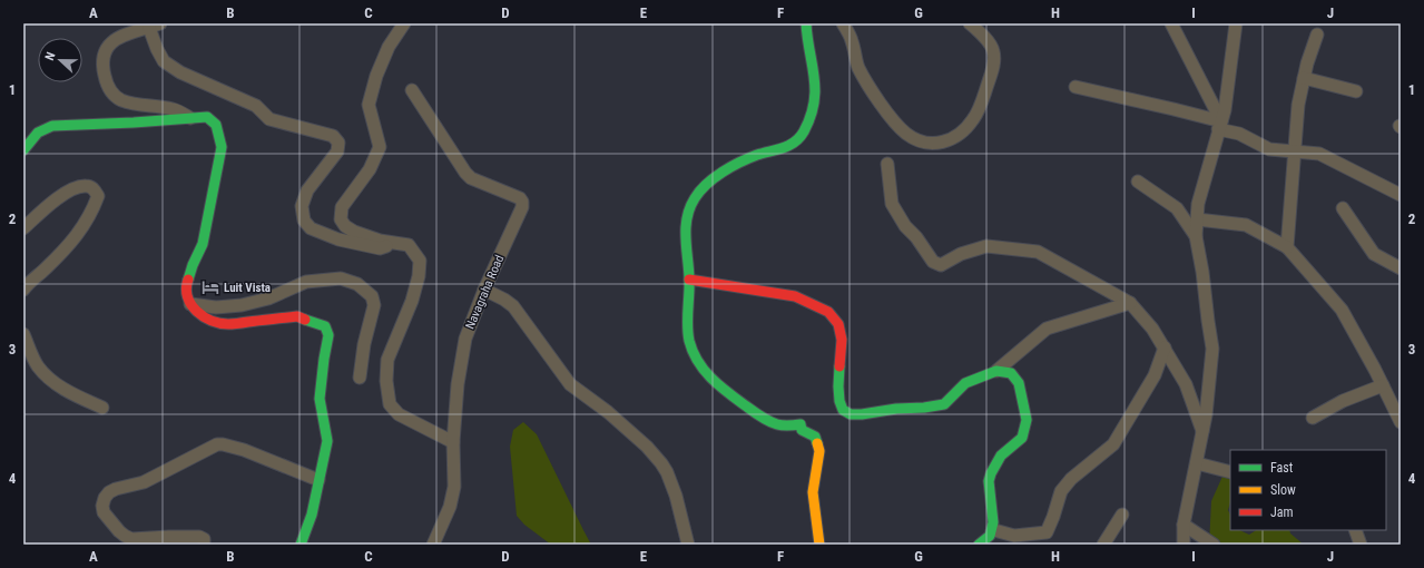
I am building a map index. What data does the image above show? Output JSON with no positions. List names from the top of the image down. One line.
{"streets":{"street":["Navagraha Road"]},"places":{"hotel":["Luit Vista"]},"legend":["Fast","Slow","Jam"],"north":"left","grid":{"columns":["A","B","C","D","E","F","G","H","I","J"],"rows":["1","2","3","4"]}}
